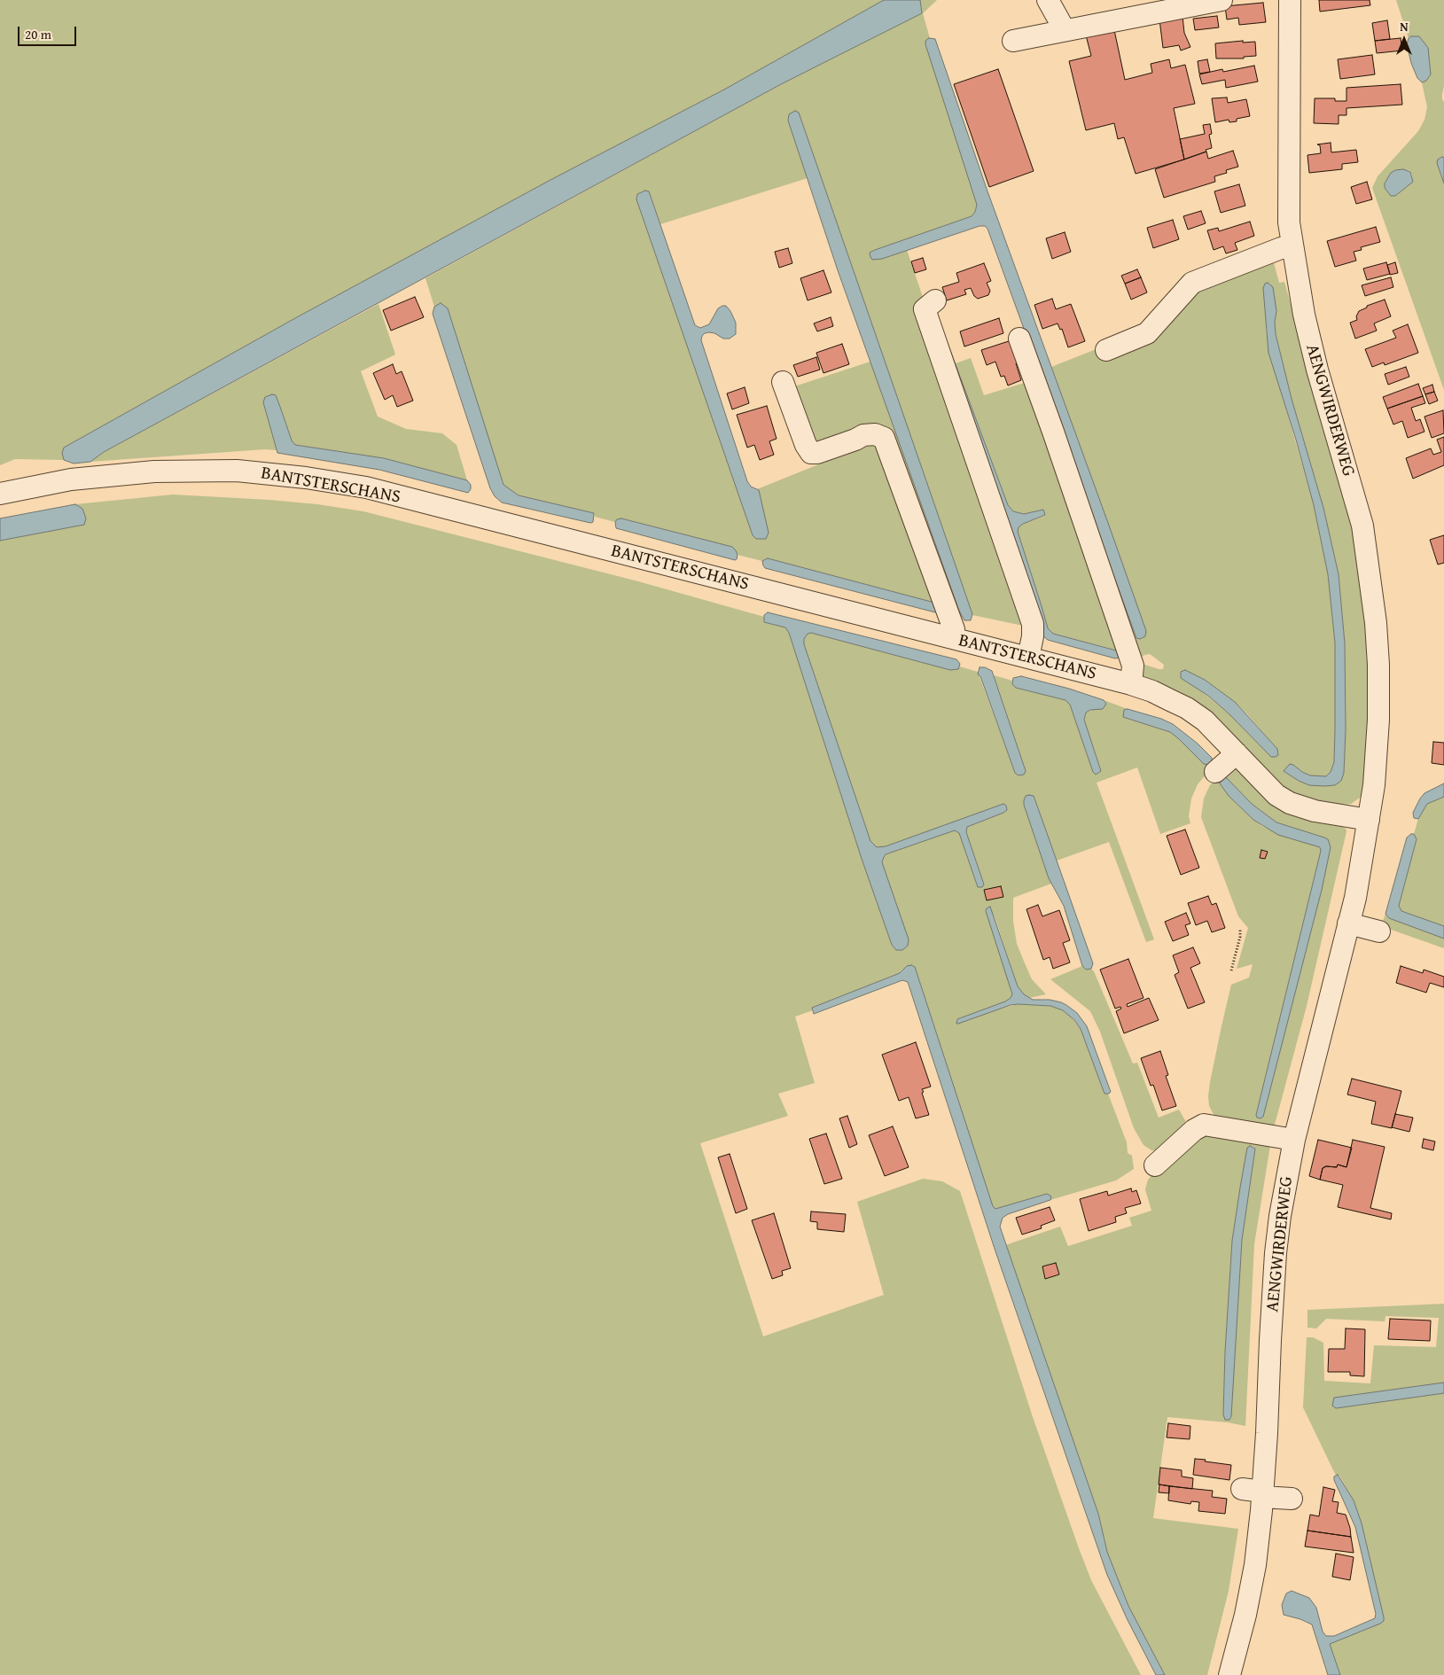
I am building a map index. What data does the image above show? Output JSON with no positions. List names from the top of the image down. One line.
{"streets":{"street":["AENGWIRDERWEG","BANTSTERSCHANS"]},"crossings":[["AENGWIRDERWEG","BANTSTERSCHANS"]],"scale_bar":"20 m","north":"top"}
